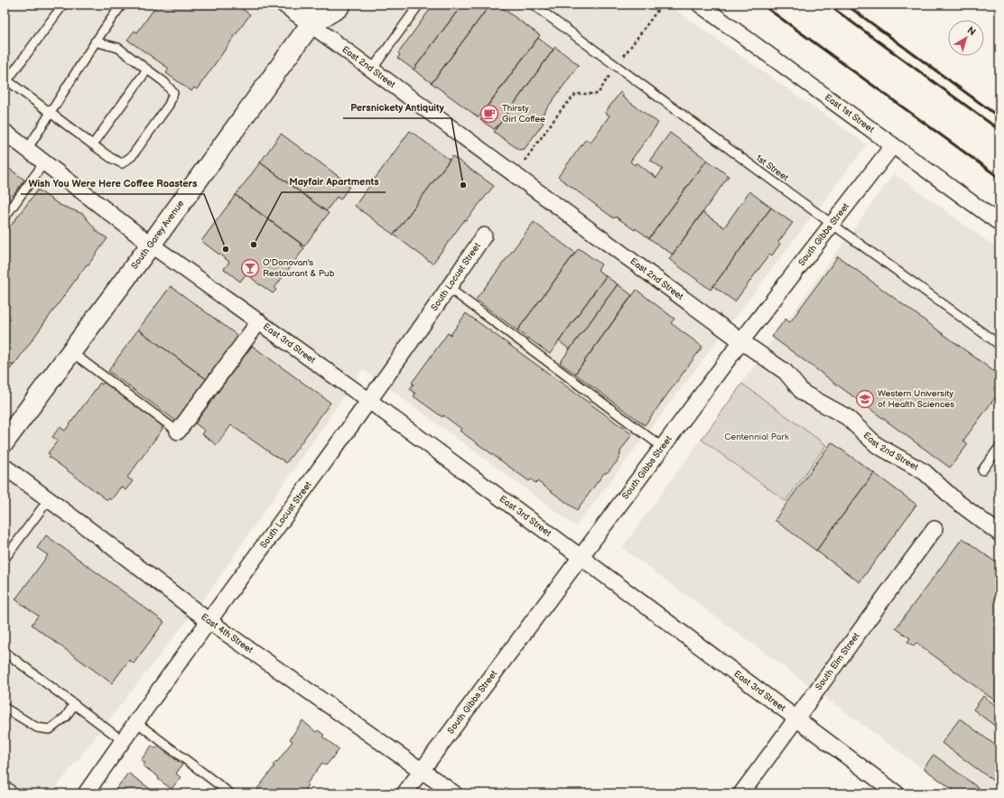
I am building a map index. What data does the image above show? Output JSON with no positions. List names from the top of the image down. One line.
{"streets":{"main road":["South Garey Avenue"],"street":["East 2nd Street","East 1st Street","South Gibbs Street","South Locust Street","East 3rd Street","East 4th Street","South Elm Street"],"lane":["1st Street"]},"crossings":[["East 2nd Street","South Garey Avenue"],["East 2nd Street","South Gibbs Street"],["East 1st Street","South Gibbs Street"],["1st Street","South Gibbs Street"],["South Garey Avenue","East 3rd Street"],["South Gibbs Street","East 3rd Street"],["South Gibbs Street","East 4th Street"],["South Locust Street","East 3rd Street"],["South Locust Street","East 4th Street"],["East 3rd Street","South Elm Street"]],"parks":["Centennial Park"],"places":{"cafe":["Thirsty Girl Coffee"],"other":["Persnickety Antiquity","Mayfair Apartments","Wish You Were Here Coffee Roasters"],"bar":["O'Donovan's Restaurant & Pub"],"school or university":["Western University of Health Sciences"]},"north":"top right"}
